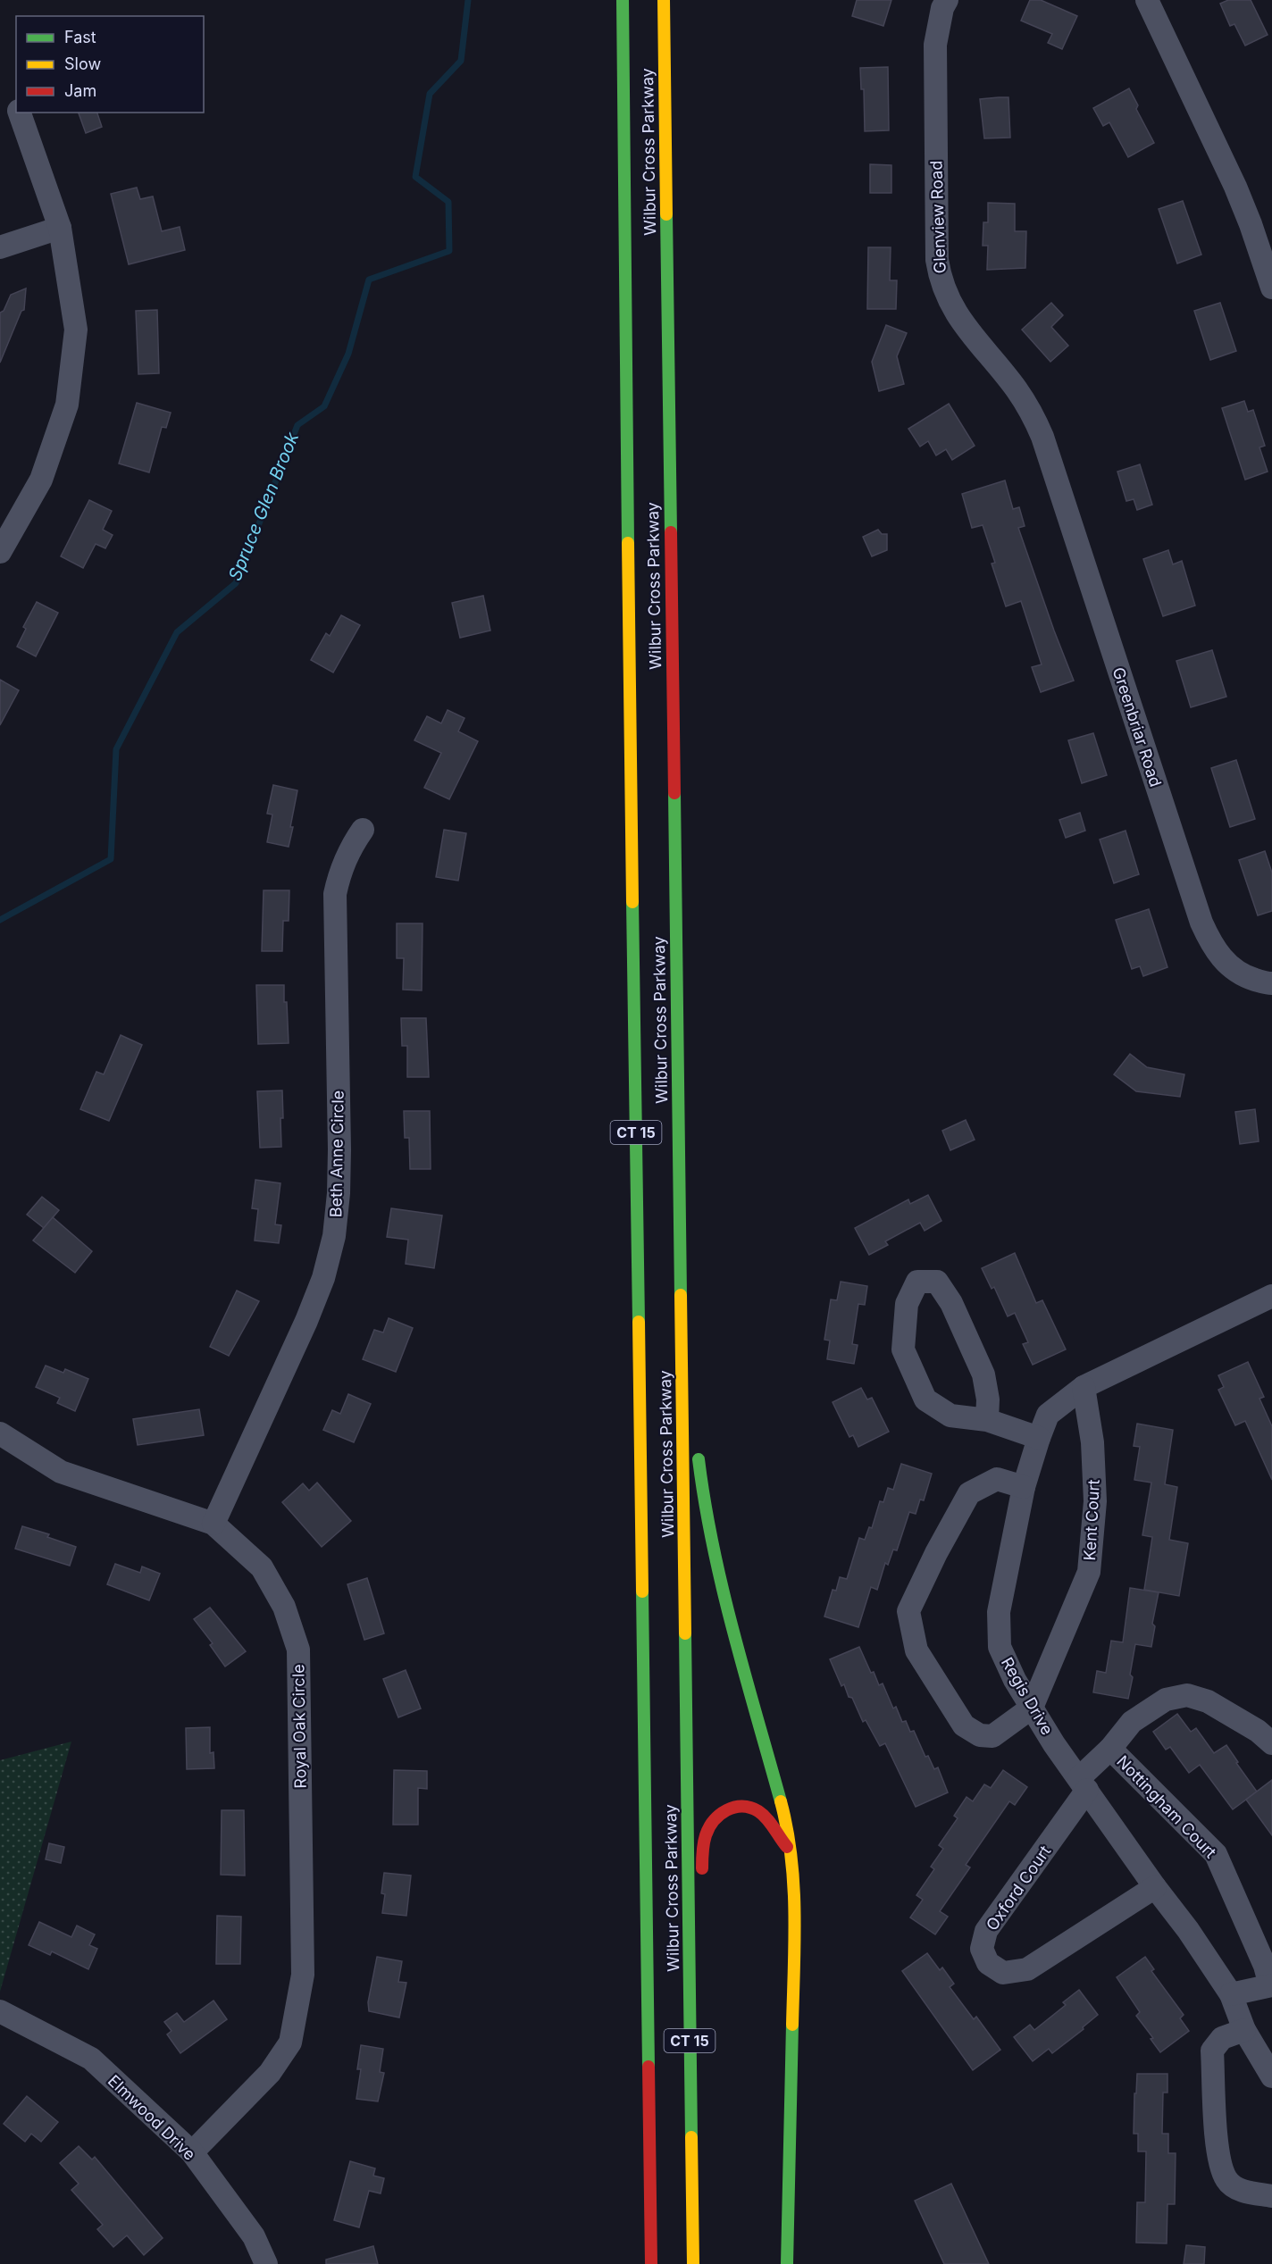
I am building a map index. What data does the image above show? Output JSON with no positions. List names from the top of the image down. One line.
{"streets":{"highway":["Wilbur Cross Parkway","CT 15"],"street":["Glenview Road","Greenbriar Road","Beth Anne Circle","Kent Court","Regis Drive","Royal Oak Circle","Nottingham Court","Oxford Court","Elmwood Drive"]},"crossings":[["Glenview Road","Greenbriar Road"],["Beth Anne Circle","Royal Oak Circle"],["Kent Court","Regis Drive"],["Regis Drive","Nottingham Court"],["Regis Drive","Oxford Court"],["Royal Oak Circle","Elmwood Drive"],["Nottingham Court","Oxford Court"]],"water":["Spruce Glen Brook"],"legend":["Fast","Slow","Jam"]}
